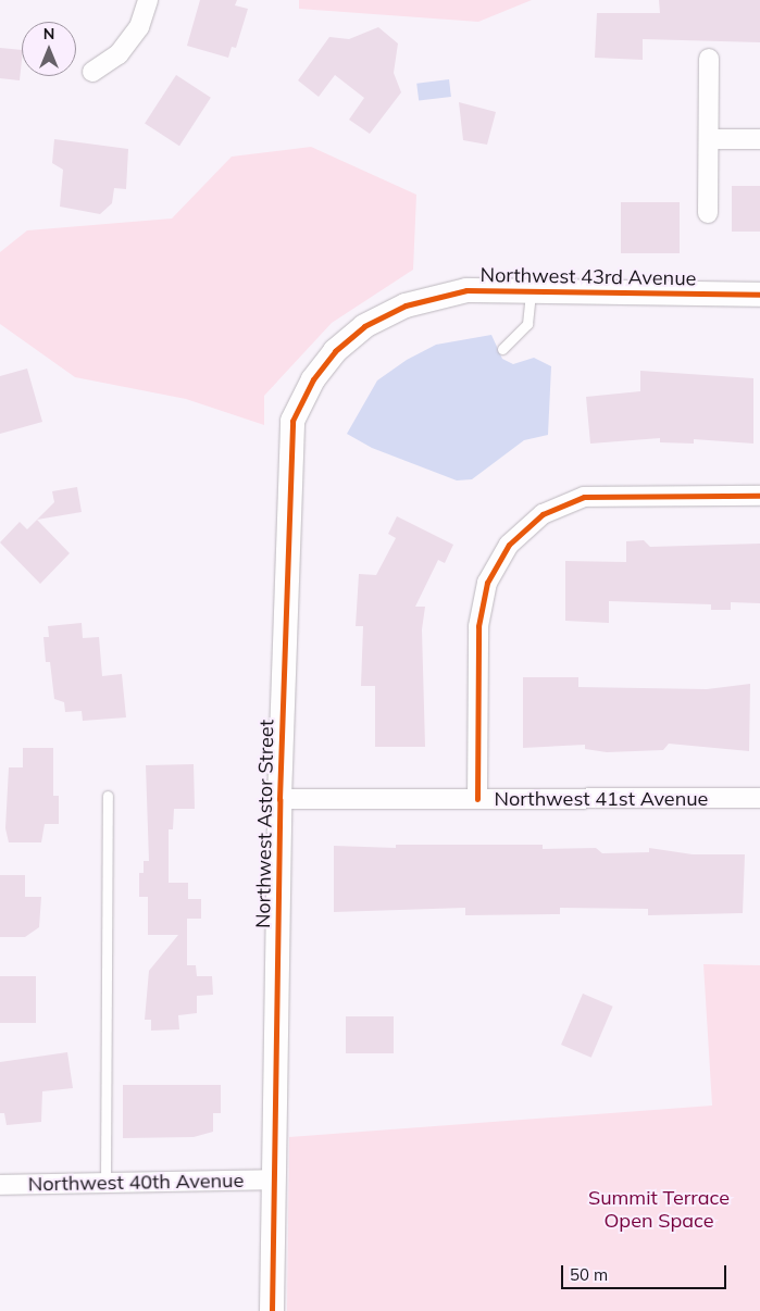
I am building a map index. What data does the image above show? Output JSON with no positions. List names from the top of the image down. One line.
{"streets":{"street":["Northwest 43rd Avenue","Northwest 41st Avenue","Northwest Astor Street","Northwest 40th Avenue"]},"crossings":[["Northwest 43rd Avenue","Northwest Astor Street"],["Northwest 41st Avenue","Northwest Astor Street"],["Northwest Astor Street","Northwest 40th Avenue"]],"parks":["Summit Terrace Open Space"],"scale_bar":"50 m","north":"top"}
